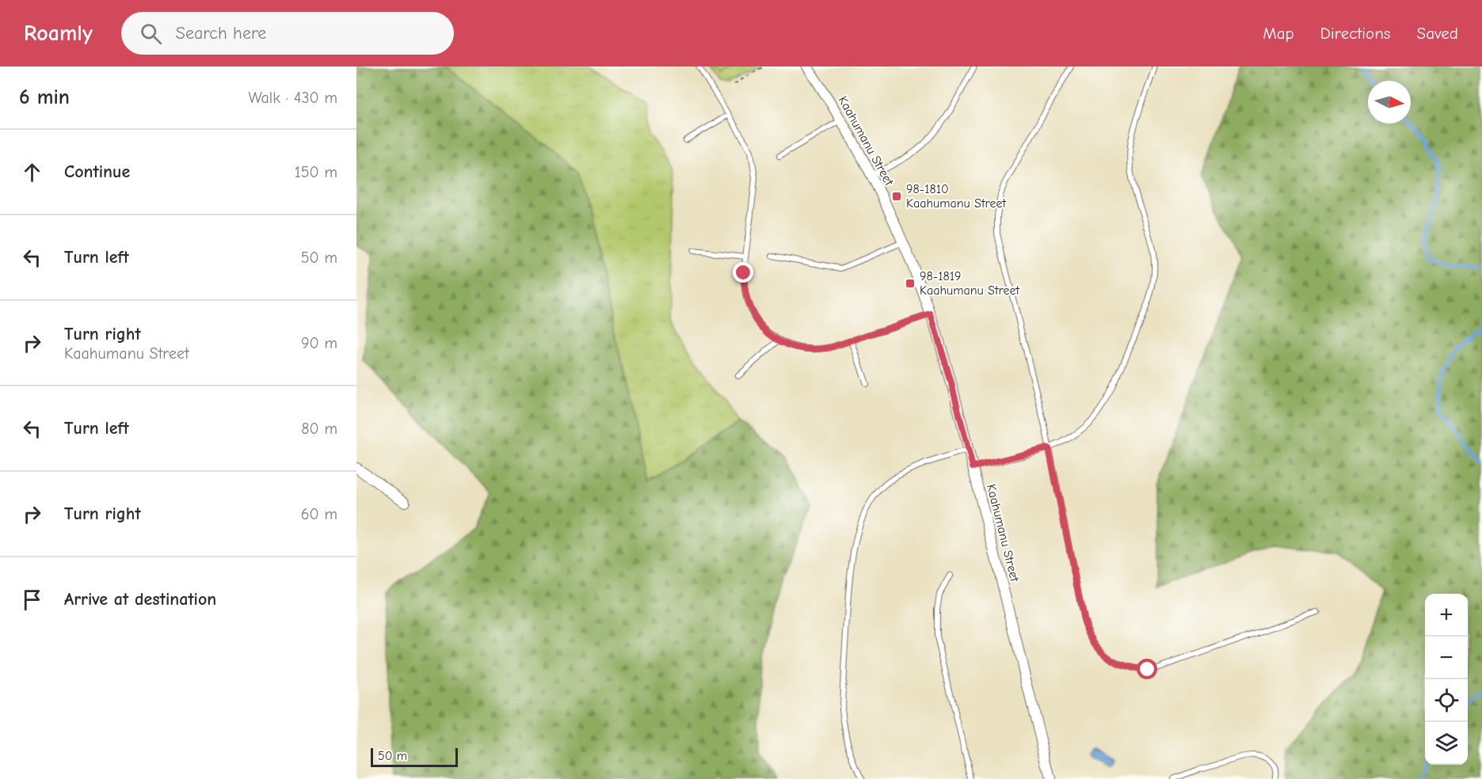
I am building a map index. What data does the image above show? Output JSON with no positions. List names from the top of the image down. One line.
{"streets":{"street":["Kaahumanu Street"]},"places":{"transit":["98-1810 Kaahumanu Street","98-1819 Kaahumanu Street"]},"scale_bar":"50 m","north":"right","page":{"header":"Roamly","search":"Search here","nav":["Map","Directions","Saved"],"heading":["6 min","Walk · 430 m"],"list":[["Continue","150 m"],["Turn left","50 m"],["Turn right","Kaahumanu Street","90 m"],["Turn left","80 m"],["Turn right","60 m"],"Arrive at destination"],"map_buttons":["+","−"],"scale":"50 m"}}
